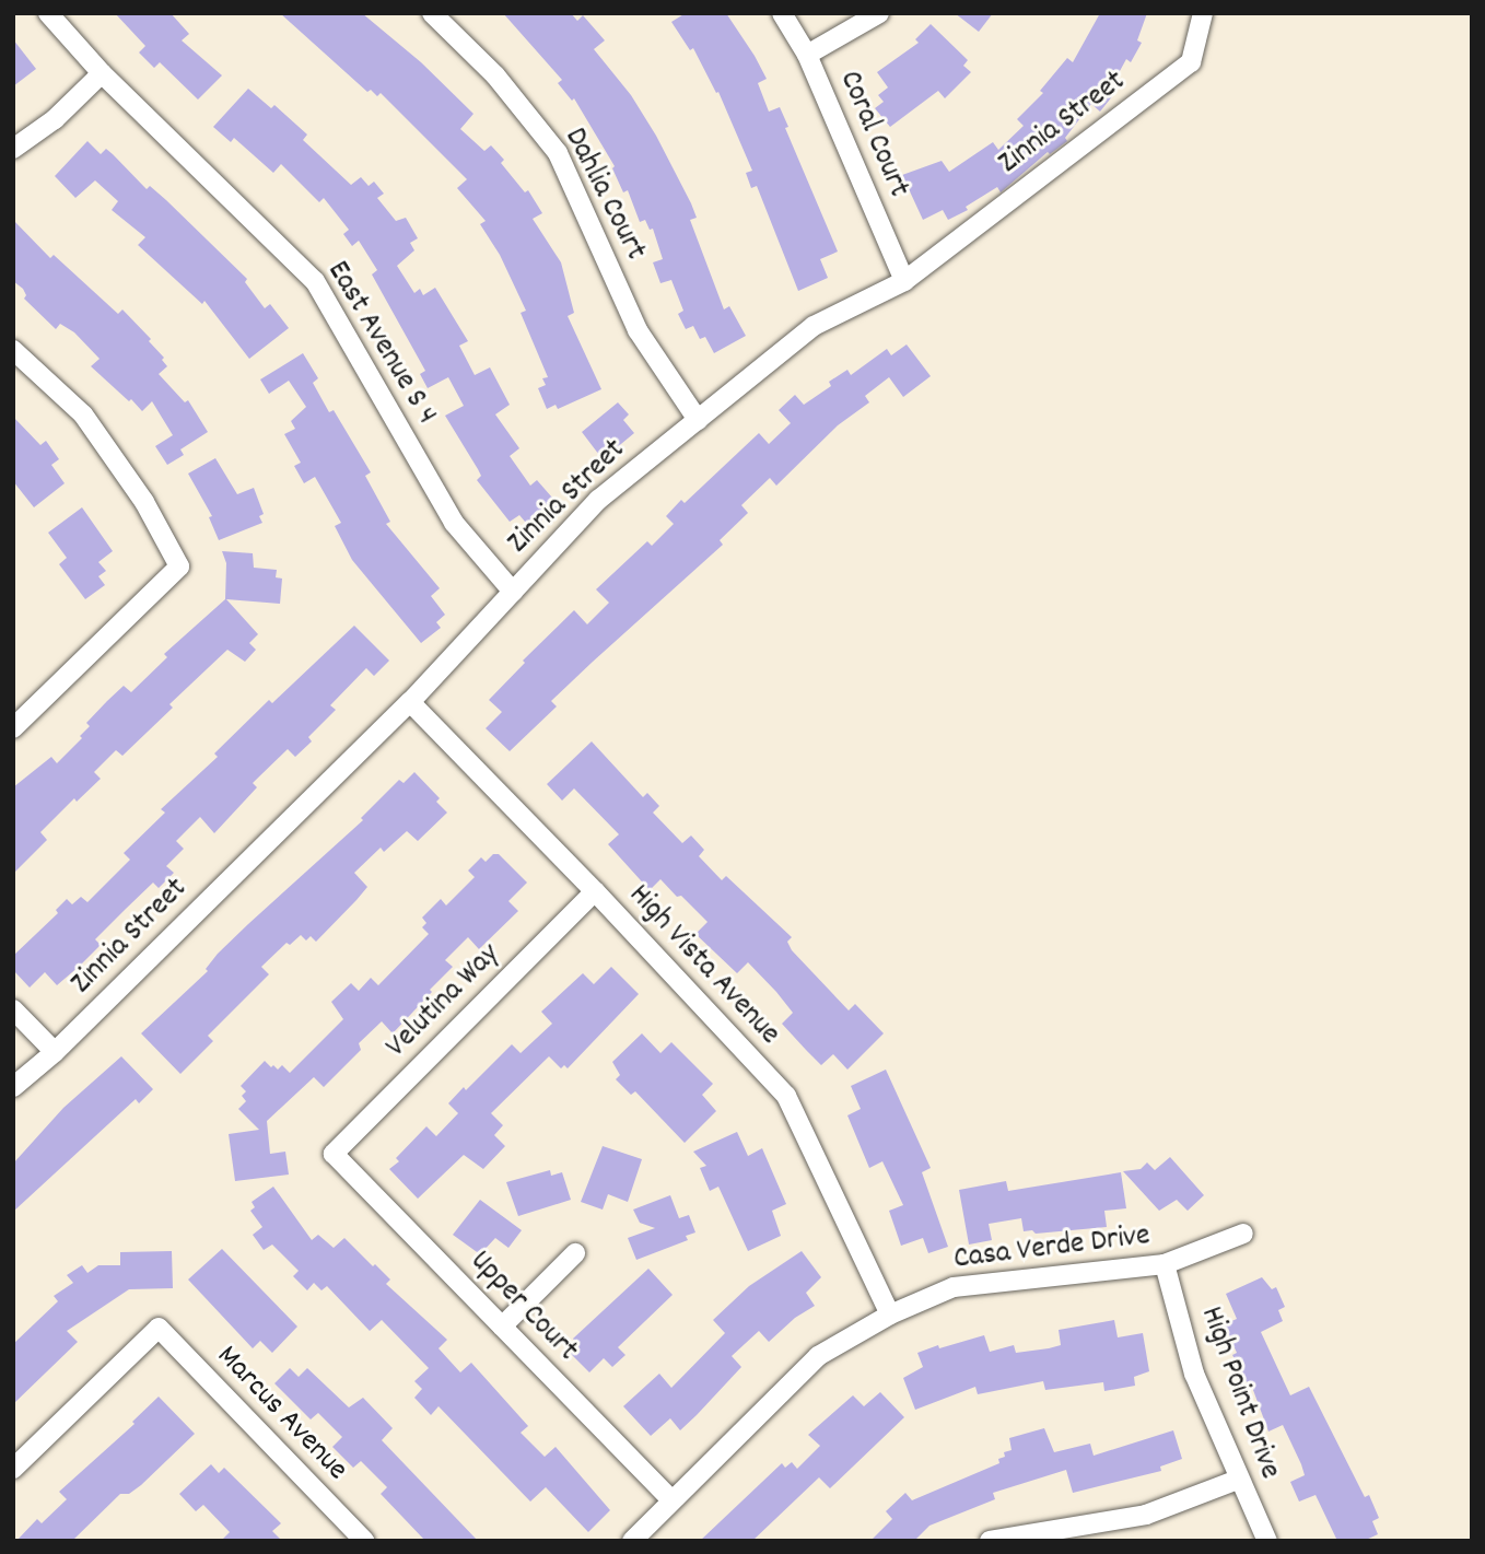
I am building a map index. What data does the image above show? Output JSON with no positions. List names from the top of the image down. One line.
{"streets":{"street":["Zinnia Street","Coral Court","Dahlia Court","East Avenue S 4","High Vista Avenue","Velutina Way","Casa Verde Drive","Upper Court","High Point Drive","Marcus Avenue"]},"crossings":[["Zinnia Street","Coral Court"],["Zinnia Street","Dahlia Court"],["Zinnia Street","East Avenue S 4"],["Zinnia Street","High Vista Avenue"],["High Vista Avenue","Velutina Way"],["High Vista Avenue","Casa Verde Drive"],["Velutina Way","Upper Court"],["Casa Verde Drive","Upper Court"],["Casa Verde Drive","High Point Drive"]]}
